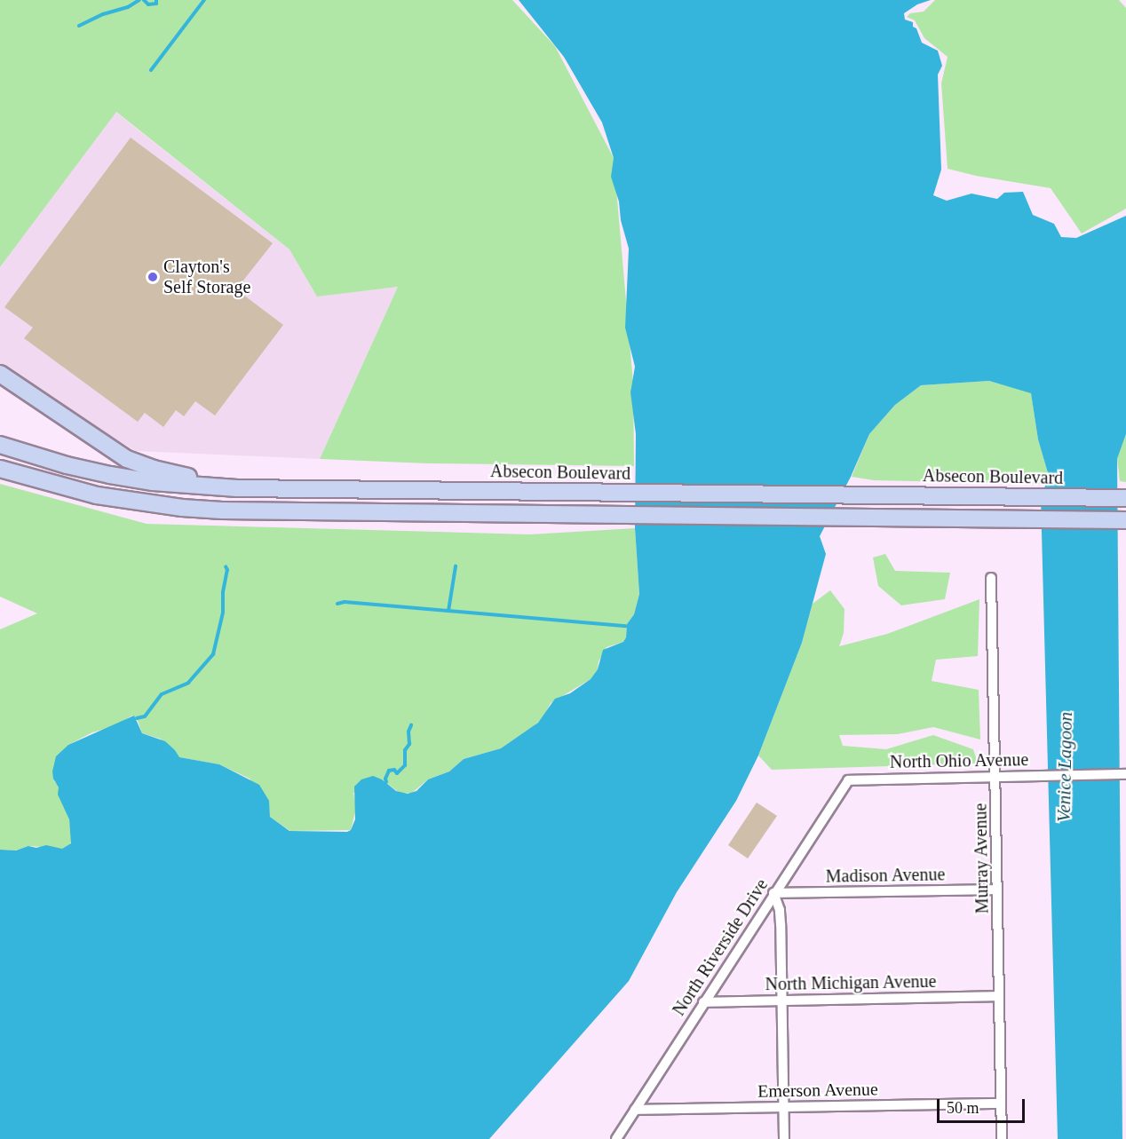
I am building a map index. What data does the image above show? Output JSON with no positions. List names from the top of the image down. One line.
{"streets":{"highway":["Absecon Boulevard"],"street":["North Ohio Avenue","Murray Avenue","Madison Avenue","North Riverside Drive","North Michigan Avenue","Emerson Avenue"]},"crossings":[["North Ohio Avenue","Murray Avenue"],["North Ohio Avenue","North Riverside Drive"],["Murray Avenue","Madison Avenue"],["Murray Avenue","North Michigan Avenue"],["Murray Avenue","Emerson Avenue"],["Madison Avenue","North Riverside Drive"],["North Riverside Drive","North Michigan Avenue"],["North Riverside Drive","Emerson Avenue"]],"water":["Venice Lagoon"],"places":["Clayton's Self Storage"],"scale_bar":"50 m"}
